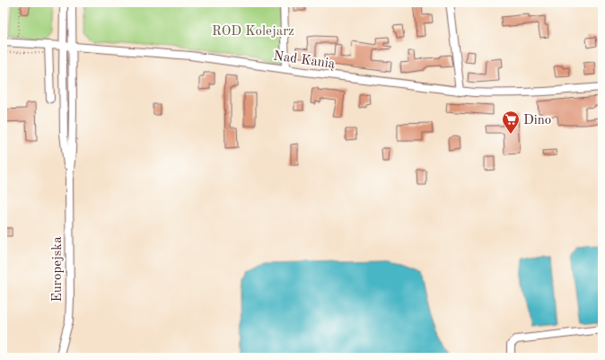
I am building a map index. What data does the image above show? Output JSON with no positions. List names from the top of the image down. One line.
{"streets":{"street":["Nad Kanią","Europejska"]},"crossings":[["Nad Kanią","Europejska"]],"parks":["ROD Kolejarz"],"places":{"supermarket":["Dino"]}}
